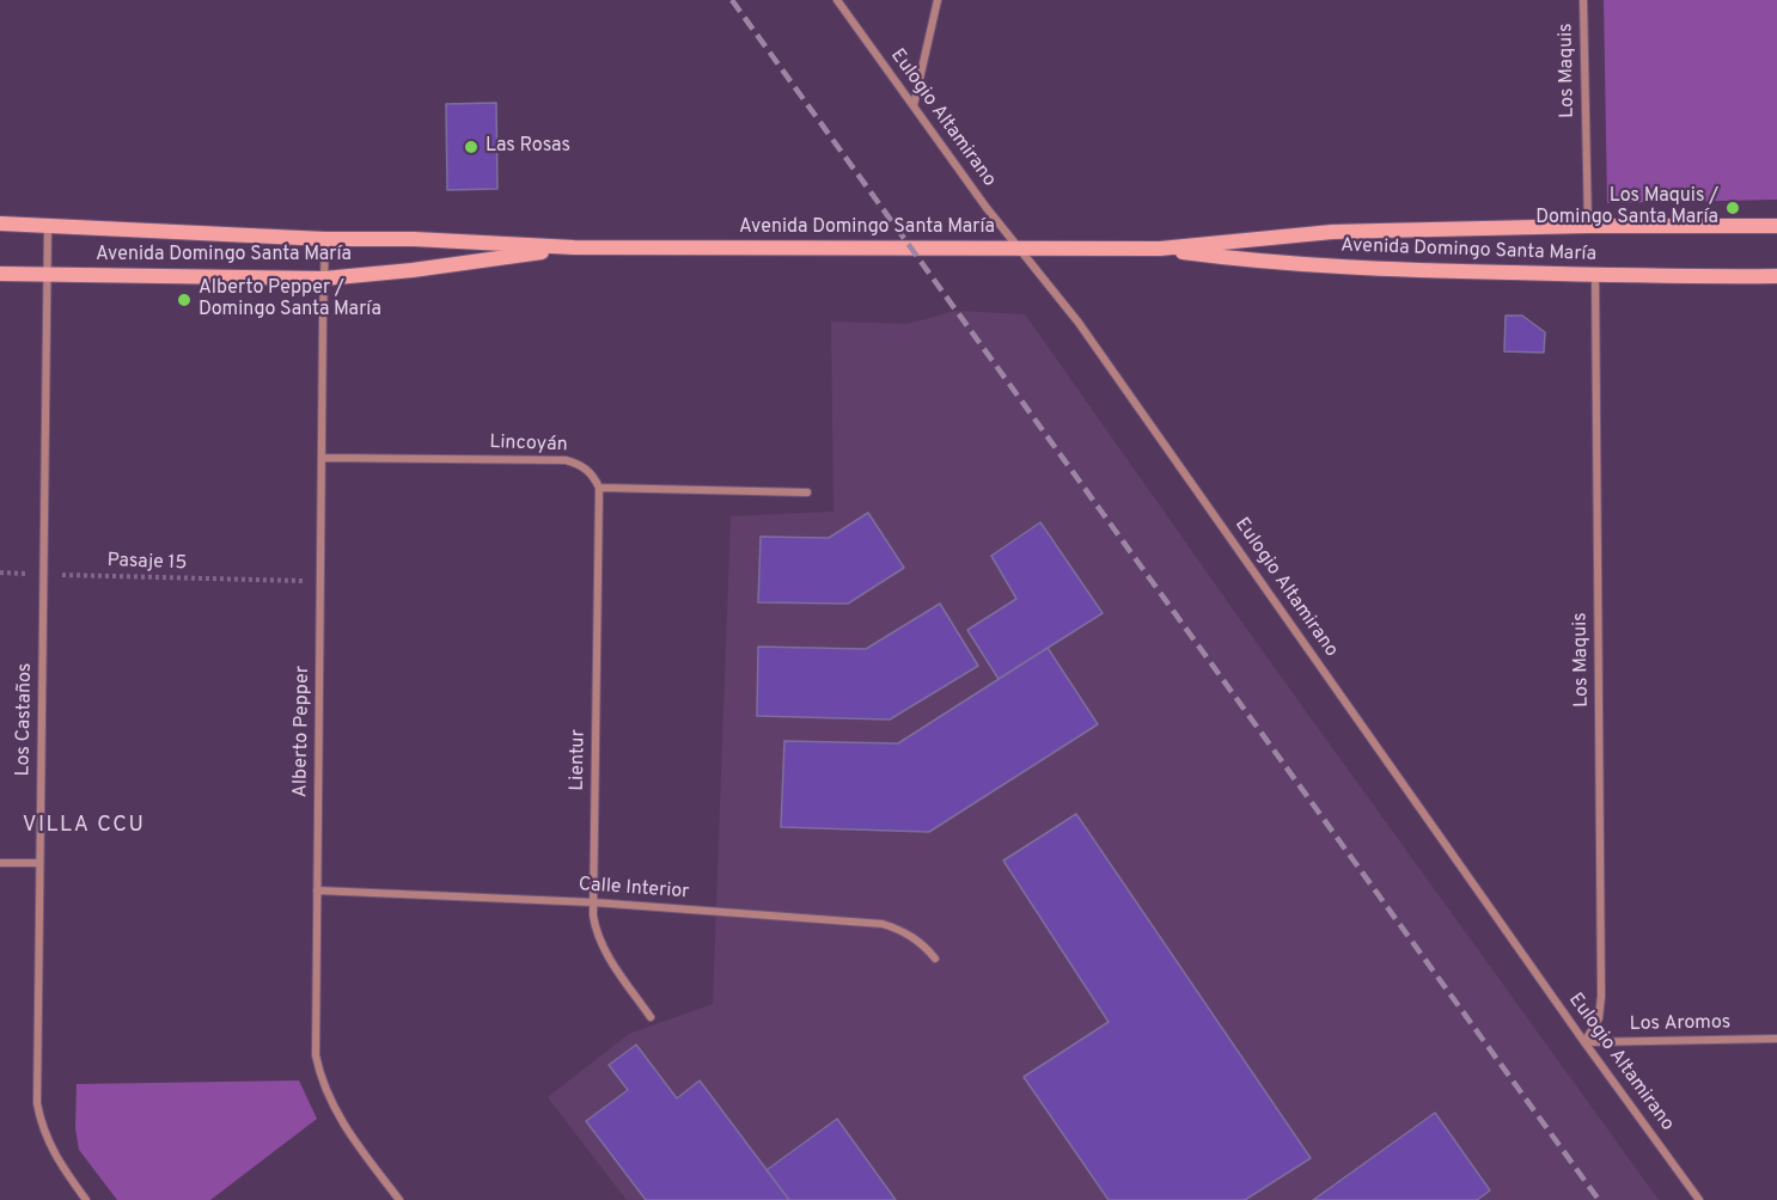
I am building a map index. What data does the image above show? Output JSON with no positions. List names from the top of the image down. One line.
{"streets":{"main road":["Avenida Domingo Santa María"],"street":["Los Maquis","Eulogio Altamirano","Lincoyán","Los Castaños","Alberto Pepper","Lientur","Calle Interior","Los Aromos"],"path":["Pasaje 15"]},"crossings":[["Los Maquis","Eulogio Altamirano"],["Los Maquis","Avenida Domingo Santa María"],["Los Maquis","Los Aromos"],["Eulogio Altamirano","Avenida Domingo Santa María"],["Eulogio Altamirano","Los Aromos"],["Avenida Domingo Santa María","Los Castaños"],["Avenida Domingo Santa María","Alberto Pepper"],["Lincoyán","Alberto Pepper"],["Lincoyán","Lientur"],["Pasaje 15","Los Castaños"],["Alberto Pepper","Calle Interior"],["Lientur","Calle Interior"]],"districts":["VILLA CCU"],"places":["Las Rosas","Los Maquis / Domingo Santa María","Alberto Pepper / Domingo Santa María"]}
